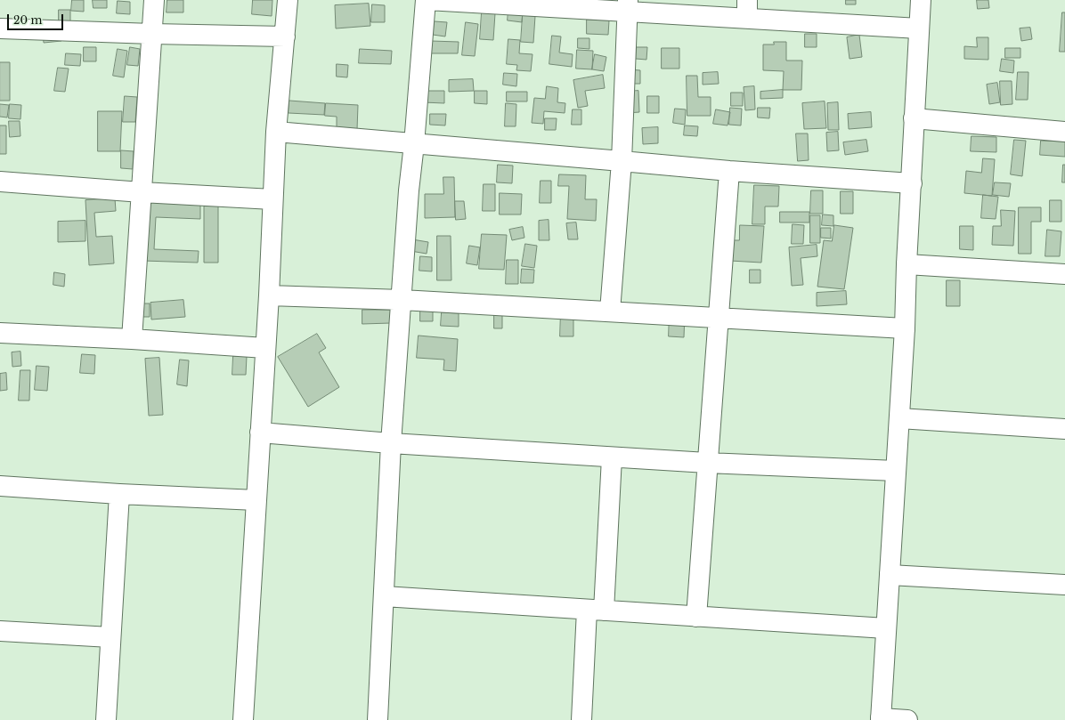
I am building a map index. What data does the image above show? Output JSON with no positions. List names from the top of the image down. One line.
{"scale_bar":"20 m"}
